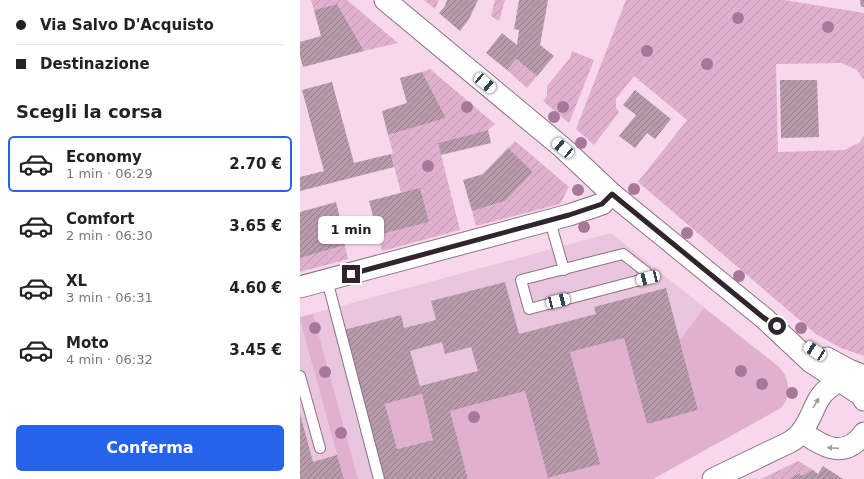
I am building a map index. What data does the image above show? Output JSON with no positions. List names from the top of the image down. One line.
{"page":{"banner":["Via Salvo D'Acquisto","Destinazione"],"heading":"Scegli la corsa","list":[{"name":"Economy","note":"1 min · 06:29","value":"2.70 €"},{"name":"Comfort","note":"2 min · 06:30","value":"3.65 €"},{"name":"XL","note":"3 min · 06:31","value":"4.60 €"},{"name":"Moto","note":"4 min · 06:32","value":"3.45 €"}],"bubble":"1 min","buttons":"Conferma"}}
